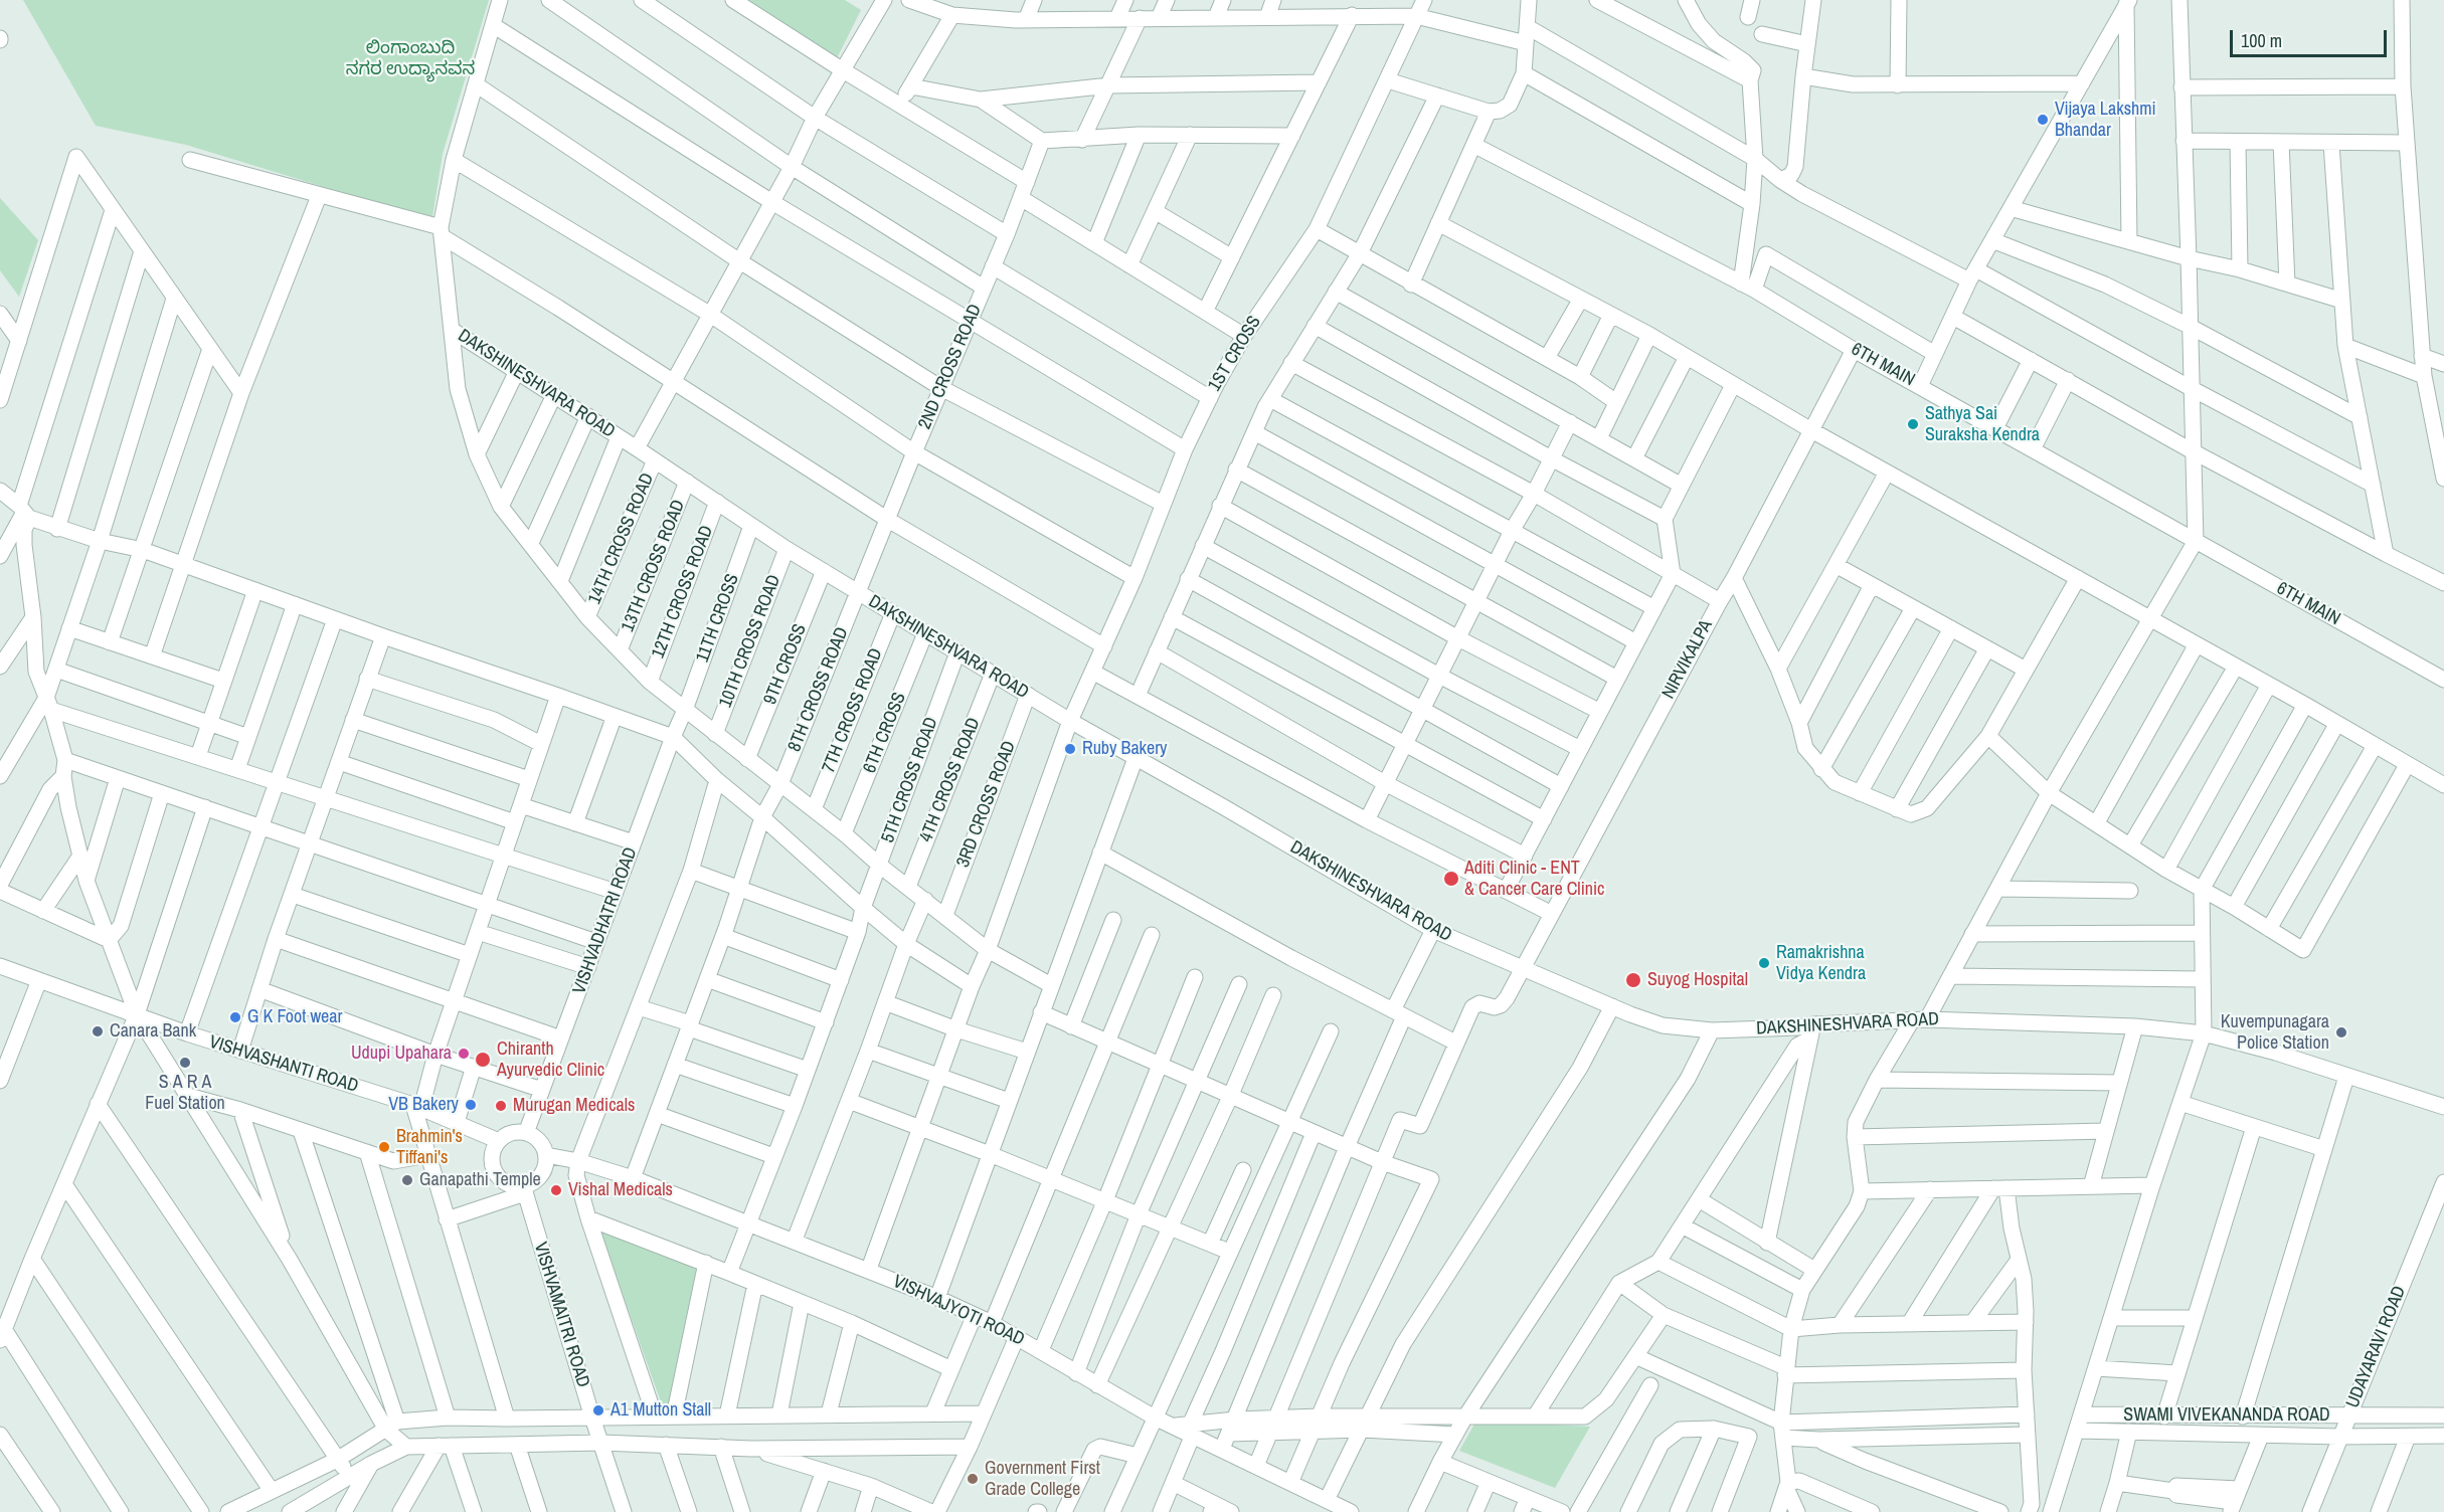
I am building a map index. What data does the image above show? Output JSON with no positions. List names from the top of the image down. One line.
{"streets":{"street":["1ST CROSS","6TH MAIN","2ND CROSS ROAD","DAKSHINESHVARA ROAD","14TH CROSS ROAD","13TH CROSS ROAD","12TH CROSS ROAD","11TH CROSS","10TH CROSS ROAD","NIRVIKALPA","9TH CROSS","8TH CROSS ROAD","7TH CROSS ROAD","6TH CROSS","5TH CROSS ROAD","4TH CROSS ROAD","3RD CROSS ROAD","VISHVADHATRI ROAD","VISHVASHANTI ROAD","VISHVAJYOTI ROAD","VISHVAMAITRI ROAD","UDAYARAVI ROAD","SWAMI VIVEKANANDA ROAD"]},"crossings":[["1ST CROSS","DAKSHINESHVARA ROAD"],["1ST CROSS","VISHVAJYOTI ROAD"],["6TH MAIN","NIRVIKALPA"],["2ND CROSS ROAD","DAKSHINESHVARA ROAD"],["2ND CROSS ROAD","8TH CROSS ROAD"],["DAKSHINESHVARA ROAD","14TH CROSS ROAD"],["DAKSHINESHVARA ROAD","13TH CROSS ROAD"],["DAKSHINESHVARA ROAD","12TH CROSS ROAD"],["DAKSHINESHVARA ROAD","11TH CROSS"],["DAKSHINESHVARA ROAD","10TH CROSS ROAD"],["DAKSHINESHVARA ROAD","NIRVIKALPA"],["DAKSHINESHVARA ROAD","9TH CROSS"],["DAKSHINESHVARA ROAD","8TH CROSS ROAD"],["DAKSHINESHVARA ROAD","7TH CROSS ROAD"],["DAKSHINESHVARA ROAD","6TH CROSS"],["DAKSHINESHVARA ROAD","5TH CROSS ROAD"],["DAKSHINESHVARA ROAD","4TH CROSS ROAD"],["DAKSHINESHVARA ROAD","3RD CROSS ROAD"],["11TH CROSS","VISHVADHATRI ROAD"],["8TH CROSS ROAD","VISHVAJYOTI ROAD"],["5TH CROSS ROAD","VISHVAJYOTI ROAD"],["VISHVADHATRI ROAD","VISHVASHANTI ROAD"],["VISHVADHATRI ROAD","VISHVAJYOTI ROAD"],["VISHVADHATRI ROAD","VISHVAMAITRI ROAD"],["VISHVASHANTI ROAD","VISHVAJYOTI ROAD"],["VISHVASHANTI ROAD","VISHVAMAITRI ROAD"],["VISHVAJYOTI ROAD","VISHVAMAITRI ROAD"],["UDAYARAVI ROAD","SWAMI VIVEKANANDA ROAD"]],"parks":["ಲಿಂಗಾಂಬುದಿ ನಗರ ಉದ್ಯಾನವನ"],"places":["Vijaya Lakshmi Bhandar","Sathya Sai Suraksha Kendra","Ruby Bakery","Aditi Clinic - ENT & Cancer Care Clinic","Ramakrishna Vidya Kendra","Suyog Hospital","G K Foot wear","Canara Bank","Kuvempunagara Police Station","Udupi Upahara","Chiranth Ayurvedic Clinic","S A R A Fuel Station","VB Bakery","Murugan Medicals","Brahmin's Tiffani's","Ganapathi Temple","Vishal Medicals","A1 Mutton Stall","Government First Grade College"],"scale_bar":"100 m"}
